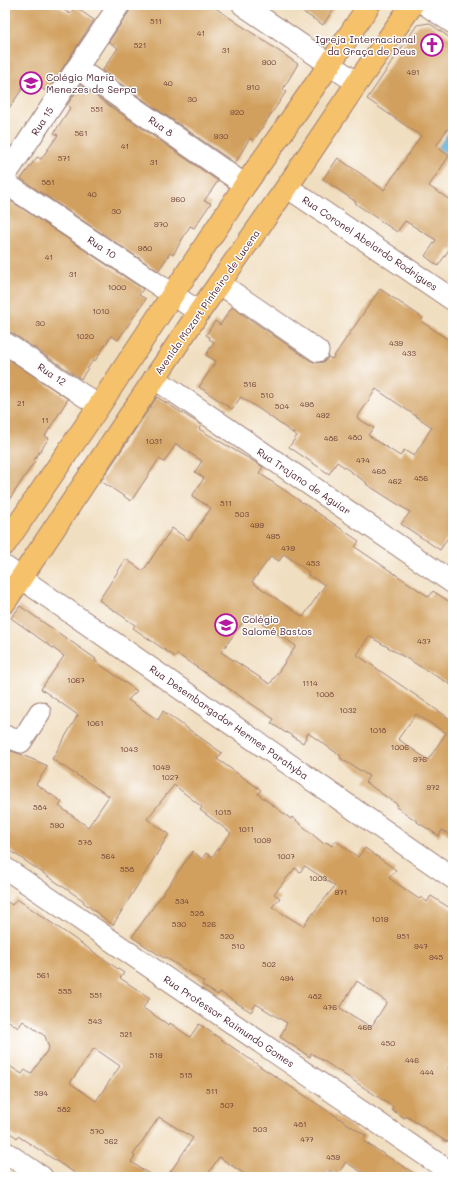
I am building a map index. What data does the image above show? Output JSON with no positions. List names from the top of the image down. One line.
{"streets":{"main road":["Avenida Mozart Pinheiro de Lucena"],"street":["Rua 15","Rua 8","Rua Coronel Abelardo Rodrigues","Rua 10","Rua 12","Rua Trajano de Aguiar","Rua Desembargador Hermes Parahyba","Rua Professor Raimundo Gomes"]},"crossings":[["Rua 15","Rua 8"],["Rua Coronel Abelardo Rodrigues","Avenida Mozart Pinheiro de Lucena"],["Rua 10","Avenida Mozart Pinheiro de Lucena"],["Avenida Mozart Pinheiro de Lucena","Rua Trajano de Aguiar"],["Avenida Mozart Pinheiro de Lucena","Rua Desembargador Hermes Parahyba"]],"places":{"church":["Igreja Internacional da Graça de Deus"],"school or university":["Colégio Maria Menezes de Serpa","Colégio Salomé Bastos"]},"house_numbers":["511","41","521","31","900","491","40","910","30","551","920","561","930","41","571","31","581","40","960","30","970","980","41","31","1000","1010","30","1020","439","433","516","510","21","498","504","492","11","480","486","1031","474","468","456","462","511","503","499","495","479","453","437","1067","1114","1008","1032","1061","1018","1006","1043","976","1049","1027","972","584","1015","590","1011","1009","578","564","1007","558","1003","971","534","528","1019","530","526","520","951","510","947","945","502","561","494","555","551","482","476","543","466","521","450","519","446","444","515","511","594","507","582","481","503","570","477","562","459"]}
